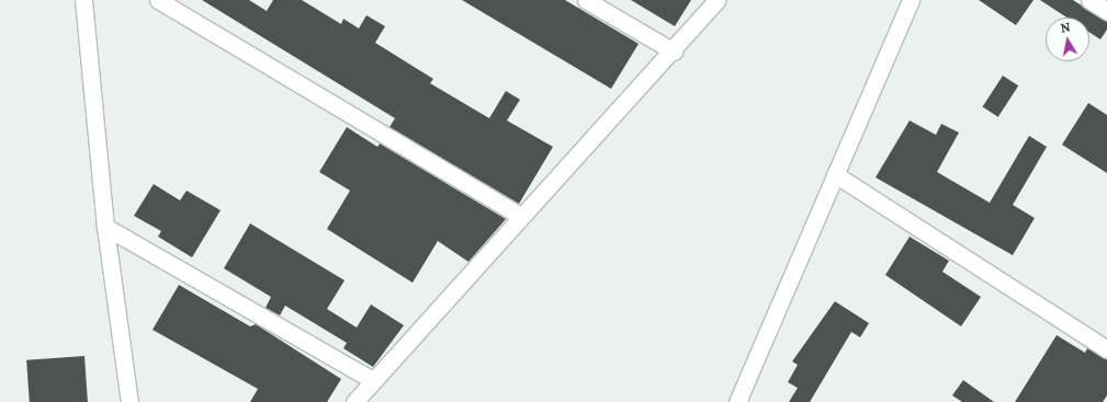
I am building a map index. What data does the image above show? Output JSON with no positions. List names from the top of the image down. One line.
{"north":"top"}
